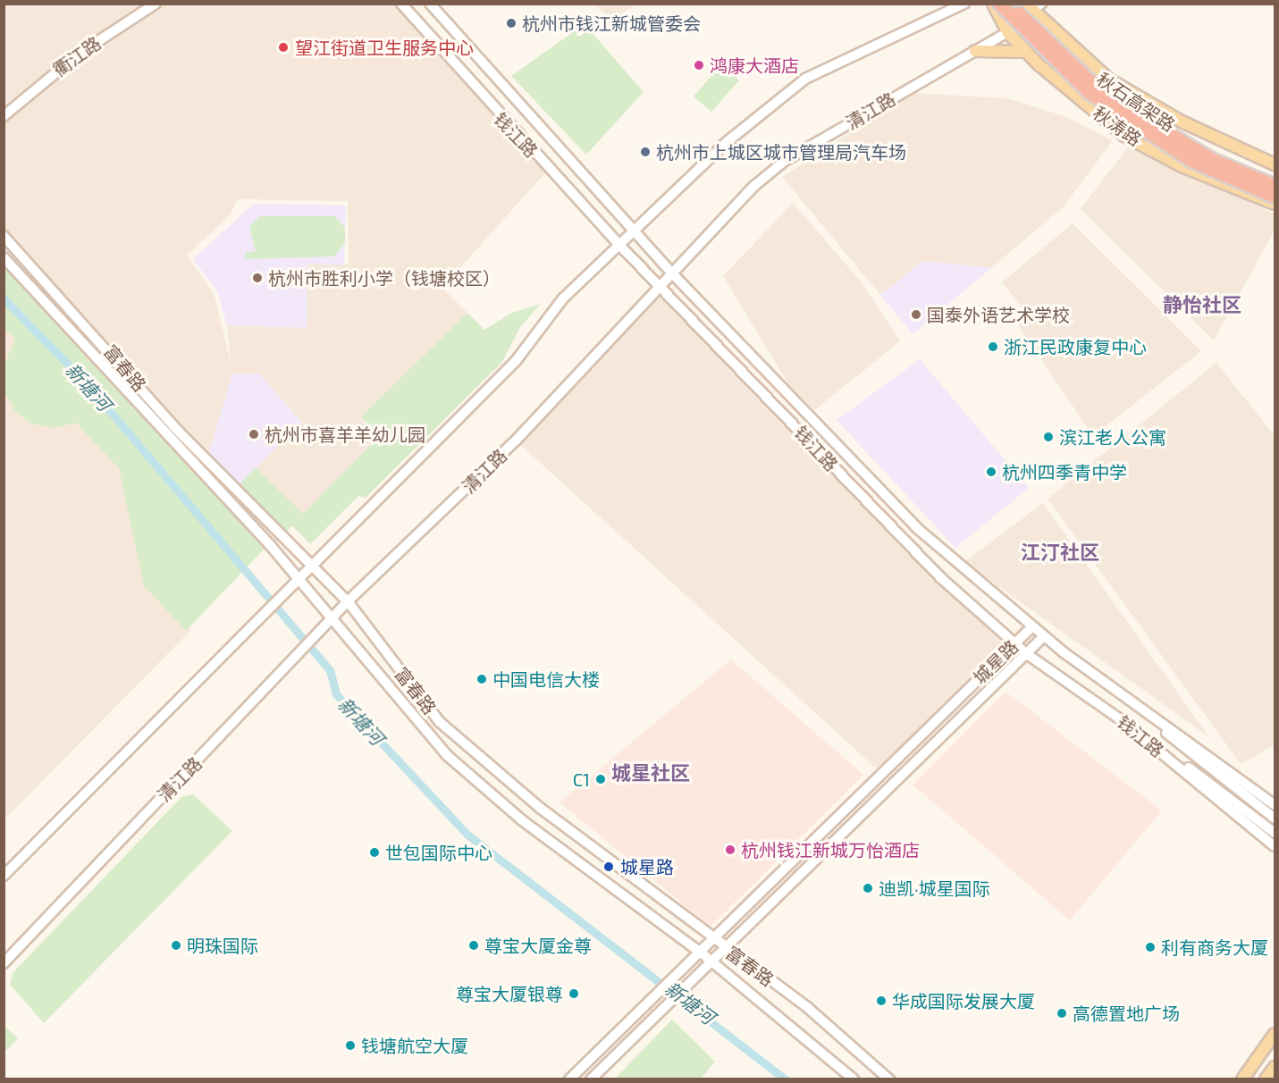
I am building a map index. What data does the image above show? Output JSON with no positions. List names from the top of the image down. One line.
{"streets":{"highway":["秋石高架路"],"main road":["衢江路","清江路","秋涛路","钱江路","富春路","城星路"]},"crossings":[["清江路","秋涛路"],["清江路","钱江路"],["清江路","富春路"],["钱江路","城星路"],["富春路","城星路"]],"districts":["静怡社区","江汀社区","城星社区"],"water":["新塘河"],"places":["杭州市钱江新城管委会","望江街道卫生服务中心","鸿康大酒店","杭州市上城区城市管理局汽车场","杭州市胜利小学（钱塘校区）","国泰外语艺术学校","浙江民政康复中心","杭州市喜羊羊幼儿园","滨江老人公寓","杭州四季青中学","中国电信大楼","C1","杭州钱江新城万怡酒店","世包国际中心","城星路","迪凯·城星国际","明珠国际","尊宝大厦金尊","利有商务大厦","尊宝大厦银尊","华成国际发展大厦","高德置地广场","钱塘航空大厦"]}
